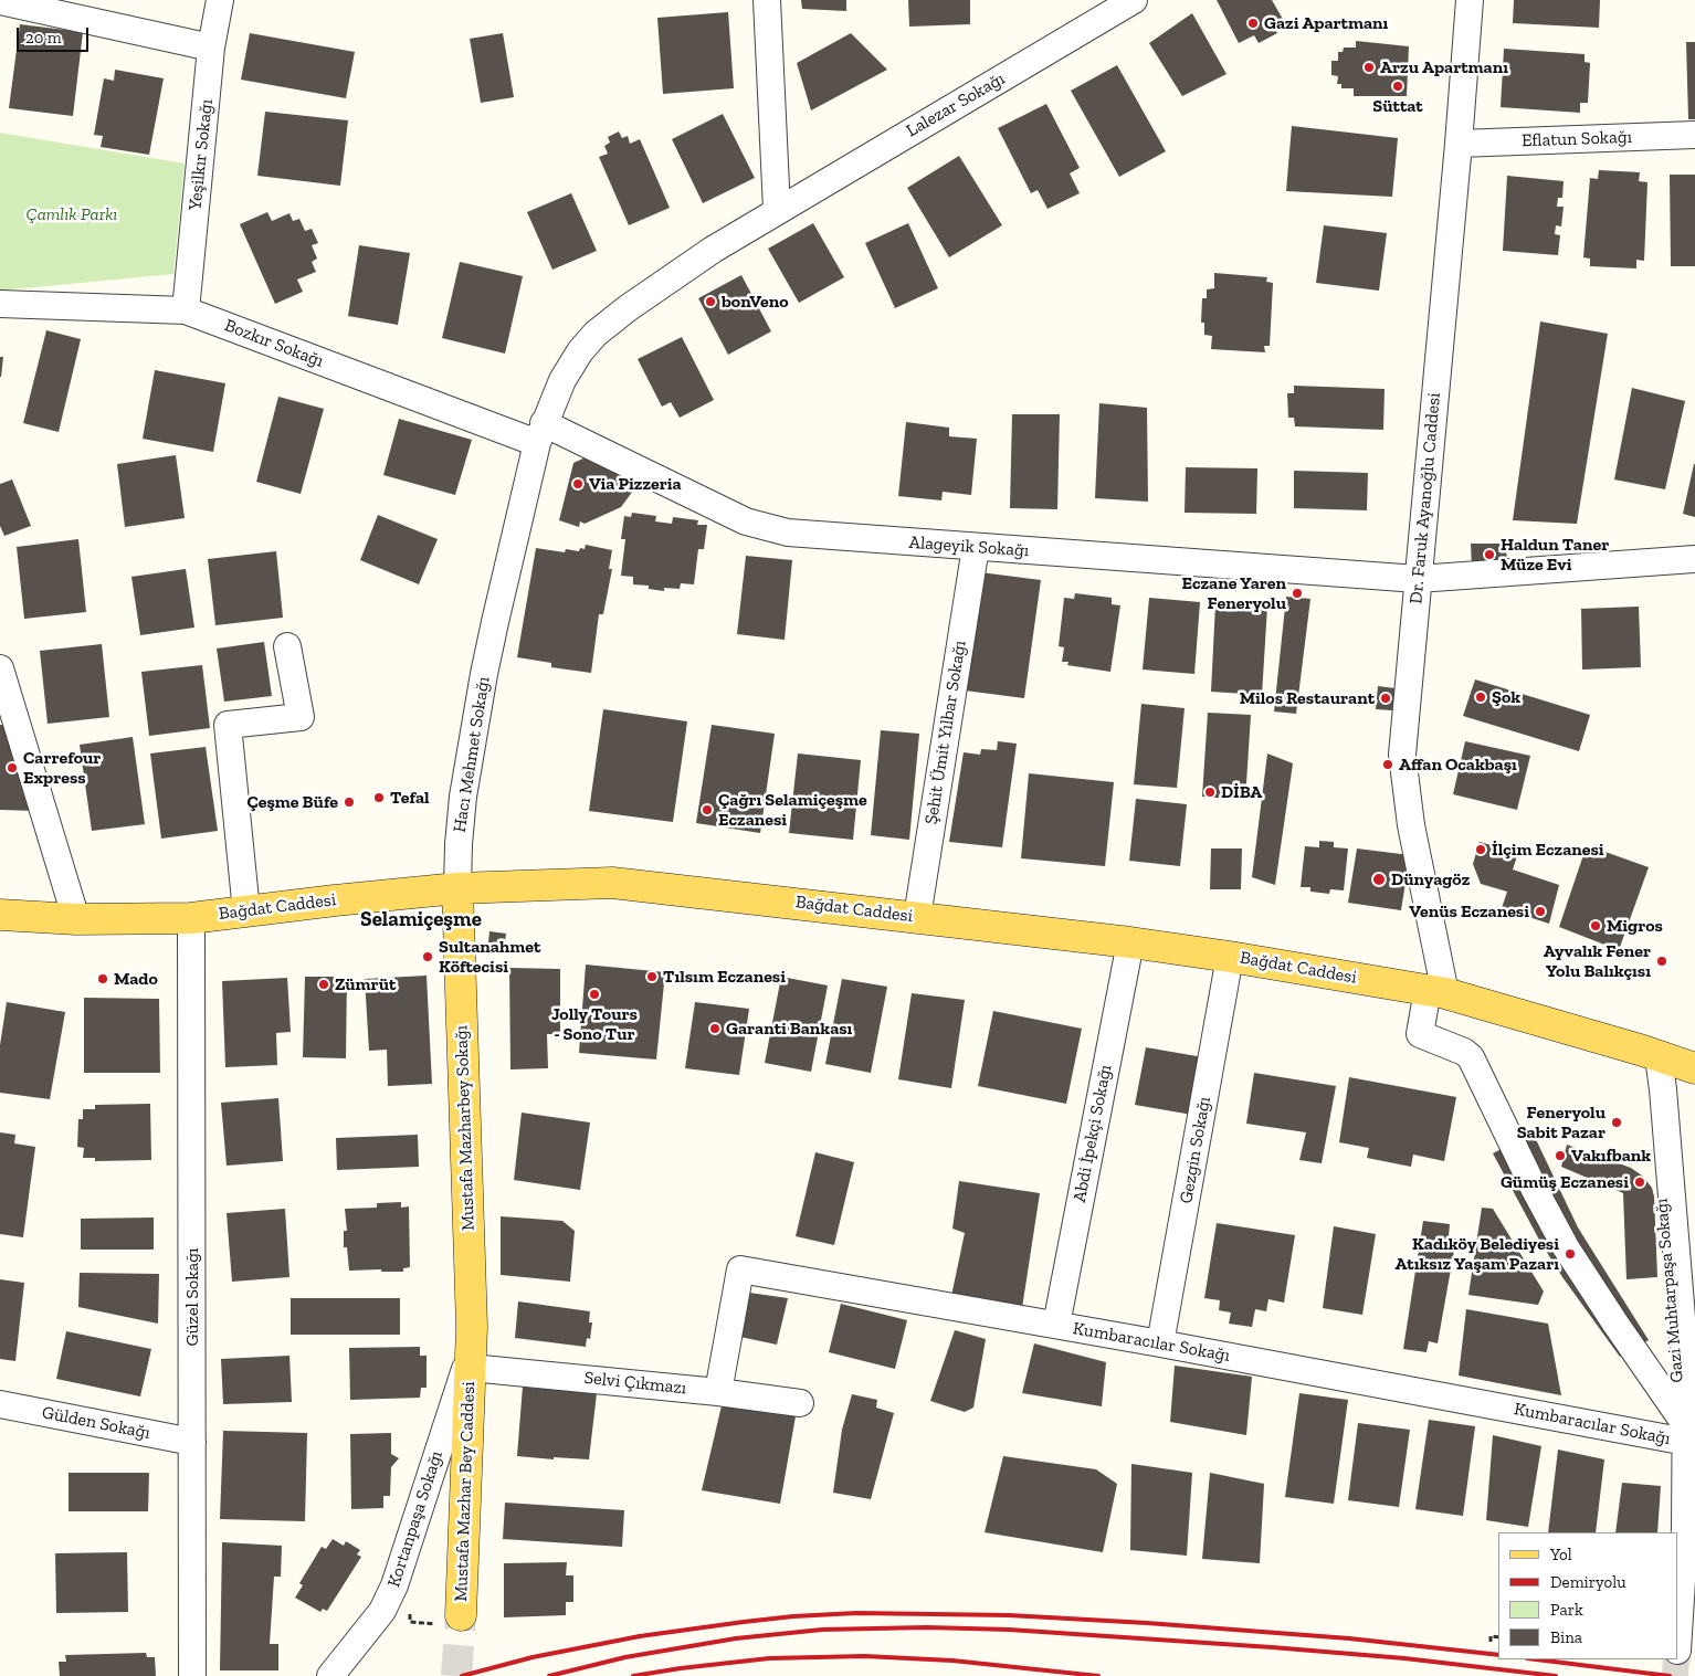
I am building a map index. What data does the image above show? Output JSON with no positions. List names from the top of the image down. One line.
{"streets":{"main road":["Bağdat Caddesi","Mustafa Mazharbey Sokağı","Mustafa Mazhar Bey Caddesi"],"street":["Lalezar Sokağı","Eflatun Sokağı","Yeşilkır Sokağı","Bozkır Sokağı","Dr. Faruk Ayanoğlu Caddesi","Alageyik Sokağı","Şehit Ümit Yılbar Sokağı","Hacı Mehmet Sokağı","Abdi İpekçi Sokağı","Gezgin Sokağı","Gazi Muhtarpaşa Sokağı","Güzel Sokağı","Kumbaracılar Sokağı","Selvi Çıkmazı","Gülden Sokağı","Kortanpaşa Sokağı"]},"crossings":[["Lalezar Sokağı","Bozkır Sokağı"],["Lalezar Sokağı","Alageyik Sokağı"],["Lalezar Sokağı","Hacı Mehmet Sokağı"],["Eflatun Sokağı","Dr. Faruk Ayanoğlu Caddesi"],["Yeşilkır Sokağı","Bozkır Sokağı"],["Bozkır Sokağı","Alageyik Sokağı"],["Bozkır Sokağı","Hacı Mehmet Sokağı"],["Dr. Faruk Ayanoğlu Caddesi","Alageyik Sokağı"],["Dr. Faruk Ayanoğlu Caddesi","Bağdat Caddesi"],["Alageyik Sokağı","Şehit Ümit Yılbar Sokağı"],["Alageyik Sokağı","Hacı Mehmet Sokağı"],["Şehit Ümit Yılbar Sokağı","Bağdat Caddesi"],["Hacı Mehmet Sokağı","Bağdat Caddesi"],["Hacı Mehmet Sokağı","Mustafa Mazharbey Sokağı"],["Bağdat Caddesi","Mustafa Mazharbey Sokağı"],["Bağdat Caddesi","Abdi İpekçi Sokağı"],["Bağdat Caddesi","Gezgin Sokağı"],["Bağdat Caddesi","Gazi Muhtarpaşa Sokağı"],["Bağdat Caddesi","Güzel Sokağı"],["Mustafa Mazharbey Sokağı","Selvi Çıkmazı"],["Mustafa Mazharbey Sokağı","Mustafa Mazhar Bey Caddesi"],["Mustafa Mazharbey Sokağı","Kortanpaşa Sokağı"],["Abdi İpekçi Sokağı","Kumbaracılar Sokağı"],["Gezgin Sokağı","Kumbaracılar Sokağı"],["Gazi Muhtarpaşa Sokağı","Kumbaracılar Sokağı"],["Güzel Sokağı","Gülden Sokağı"],["Kumbaracılar Sokağı","Selvi Çıkmazı"],["Selvi Çıkmazı","Mustafa Mazhar Bey Caddesi"],["Selvi Çıkmazı","Kortanpaşa Sokağı"],["Mustafa Mazhar Bey Caddesi","Kortanpaşa Sokağı"]],"districts":["Selamiçeşme"],"parks":["Çamlık Parkı"],"places":["Gazi Apartmanı","Arzu Apartmanı","Süttat","bonVeno","Via Pizzeria","Haldun Taner Müze Evi","Eczane Yaren Feneryolu","Şok","Milos Restaurant","Affan Ocakbaşı","Carrefour Express","DİBA","Tefal","Çeşme Büfe","Çağrı Selamiçeşme Eczanesi","İlçim Eczanesi","Dünyagöz","Venüs Eczanesi","Migros","Sultanahmet Köftecisi","Ayvalık Fener Yolu Balıkçısı","Tılsım Eczanesi","Mado","Zümrüt","Jolly Tours - Sono Tur","Garanti Bankası","Feneryolu Sabit Pazar","Vakıfbank","Gümüş Eczanesi","Kadıköy Belediyesi Atıksız Yaşam Pazarı"],"legend":["Yol","Demiryolu","Park","Bina"],"scale_bar":"20 m"}
